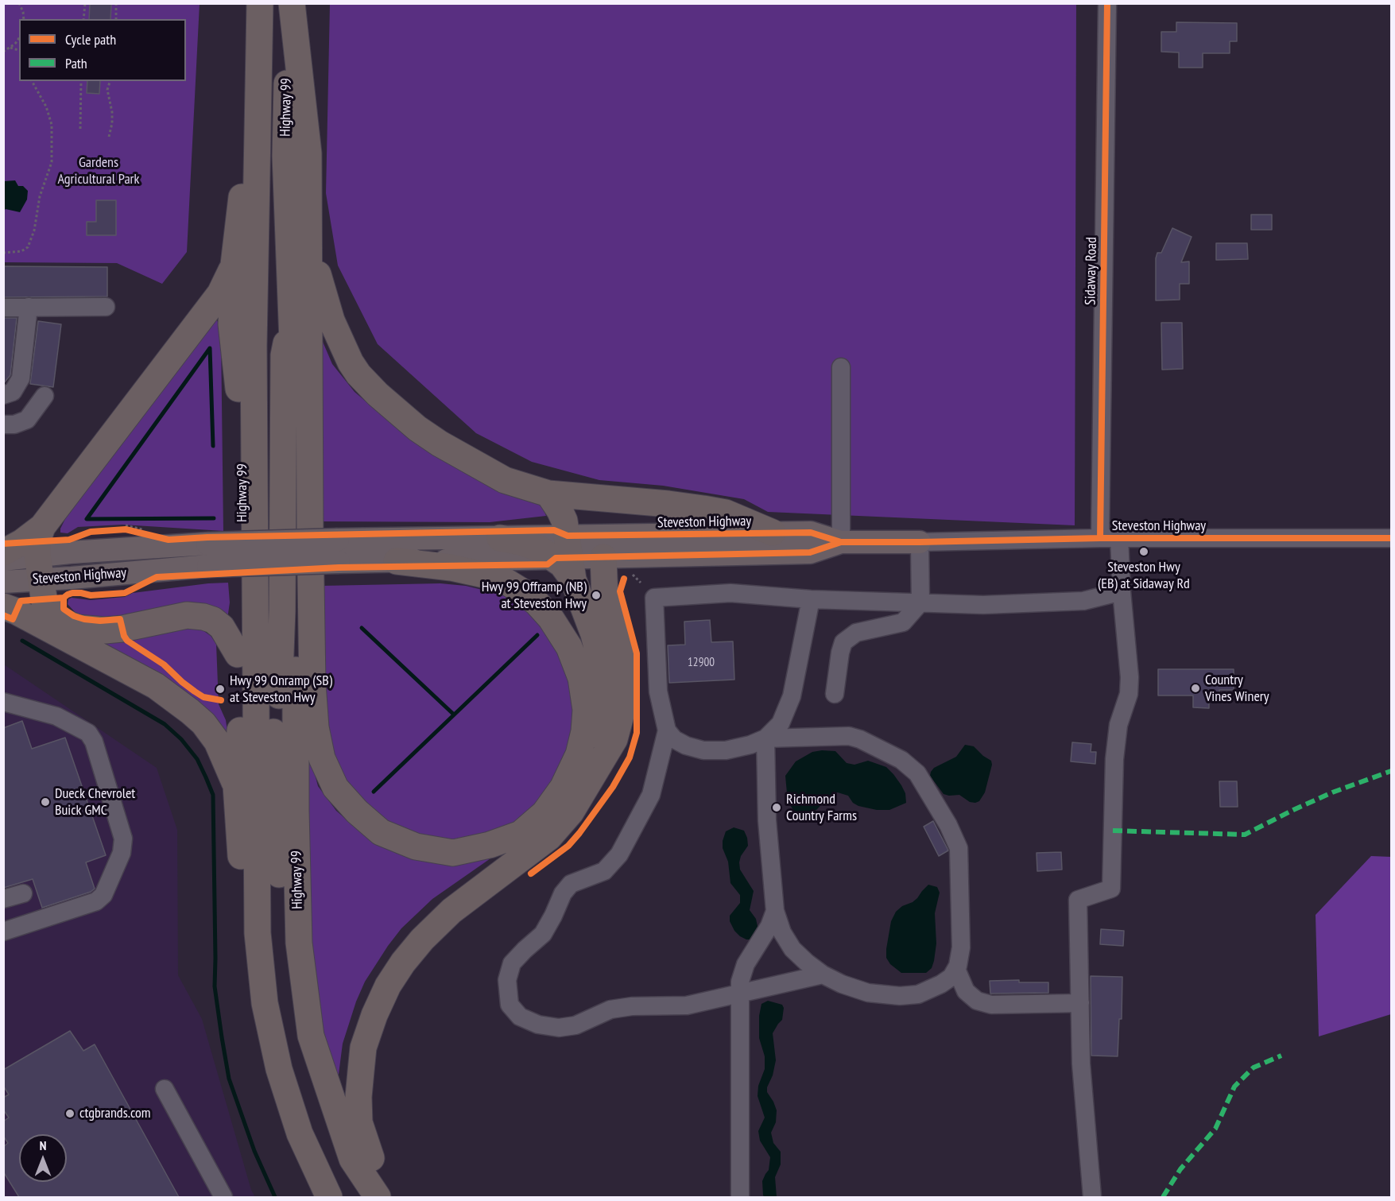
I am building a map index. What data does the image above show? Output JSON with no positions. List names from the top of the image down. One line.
{"streets":{"highway":["Highway 99"],"main road":["Steveston Highway"],"street":["Sidaway Road"]},"crossings":[["Sidaway Road","Steveston Highway"]],"parks":["Gardens Agricultural Park"],"places":["Steveston Hwy (EB) at Sidaway Rd","Hwy 99 Offramp (NB) at Steveston Hwy","Country Vines Winery","Hwy 99 Onramp (SB) at Steveston Hwy","Dueck Chevrolet Buick GMC","Richmond Country Farms","ctgbrands.com"],"house_numbers":["12900"],"legend":["Cycle path","Path"],"north":"top"}
